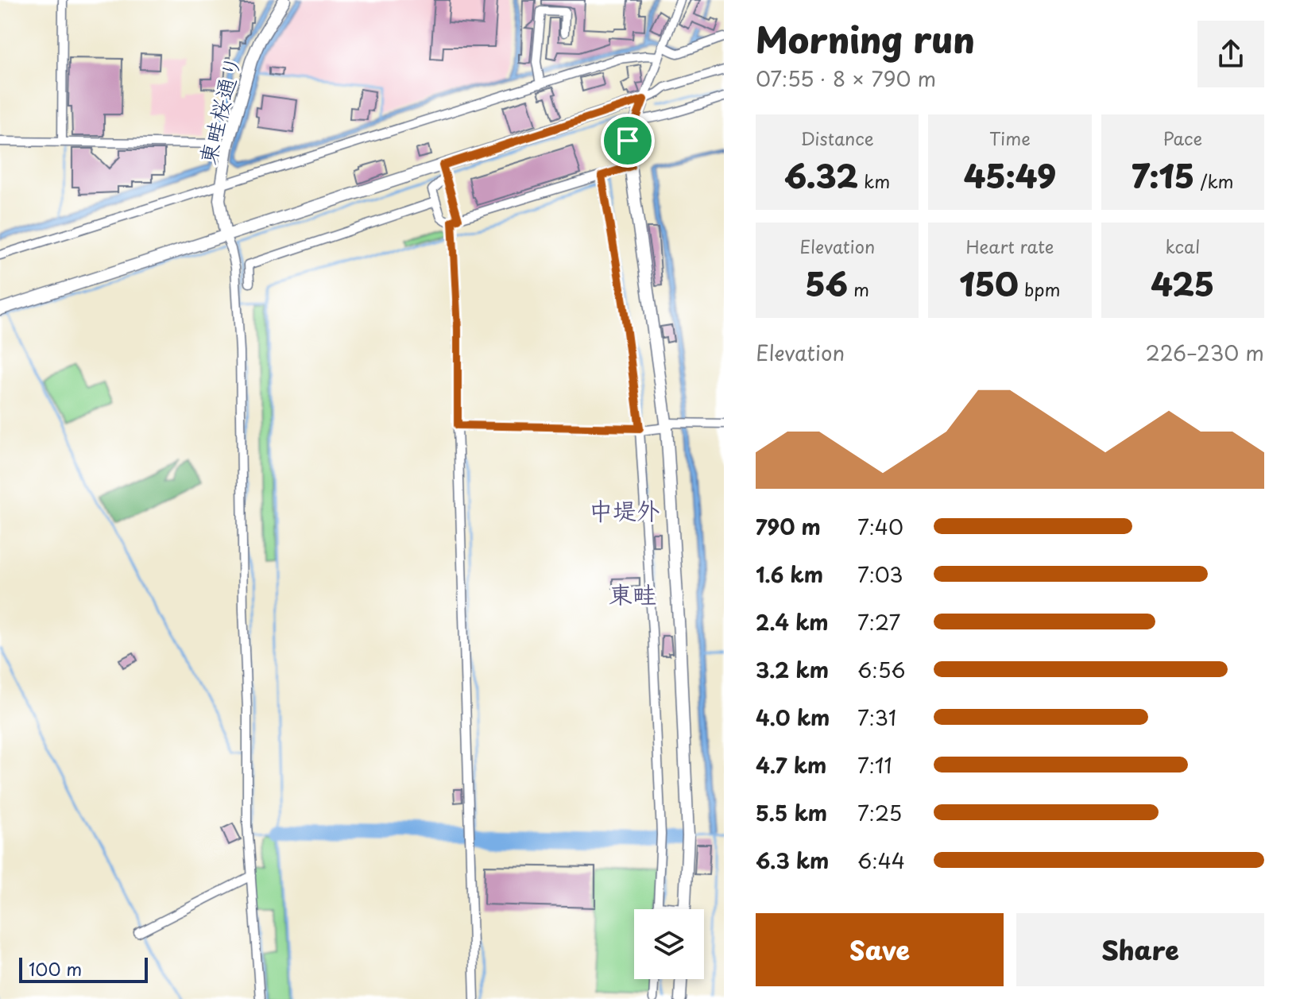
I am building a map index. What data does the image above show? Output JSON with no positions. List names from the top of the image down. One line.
{"streets":{"street":["東畦桜通り"]},"districts":["中堤外","東畦"],"scale_bar":"100 m","page":{"heading":["Morning run","07:55 · 8 × 790 m"],"stats":[["Distance","6.32 km"],["Time","45:49"],["Pace","7:15 /km"],["Elevation","56 m"],["Heart rate","150 bpm"],["kcal","425"]],"chart":["Elevation","226–230 m"],"list":[{"name":"790 m","note":"7:40"},{"name":"1.6 km","note":"7:03"},{"name":"2.4 km","note":"7:27"},{"name":"3.2 km","note":"6:56"},{"name":"4.0 km","note":"7:31"},{"name":"4.7 km","note":"7:11"},{"name":"5.5 km","note":"7:25"},{"name":"6.3 km","note":"6:44"}],"buttons":["Save","Share"],"scale":"100 m"}}
